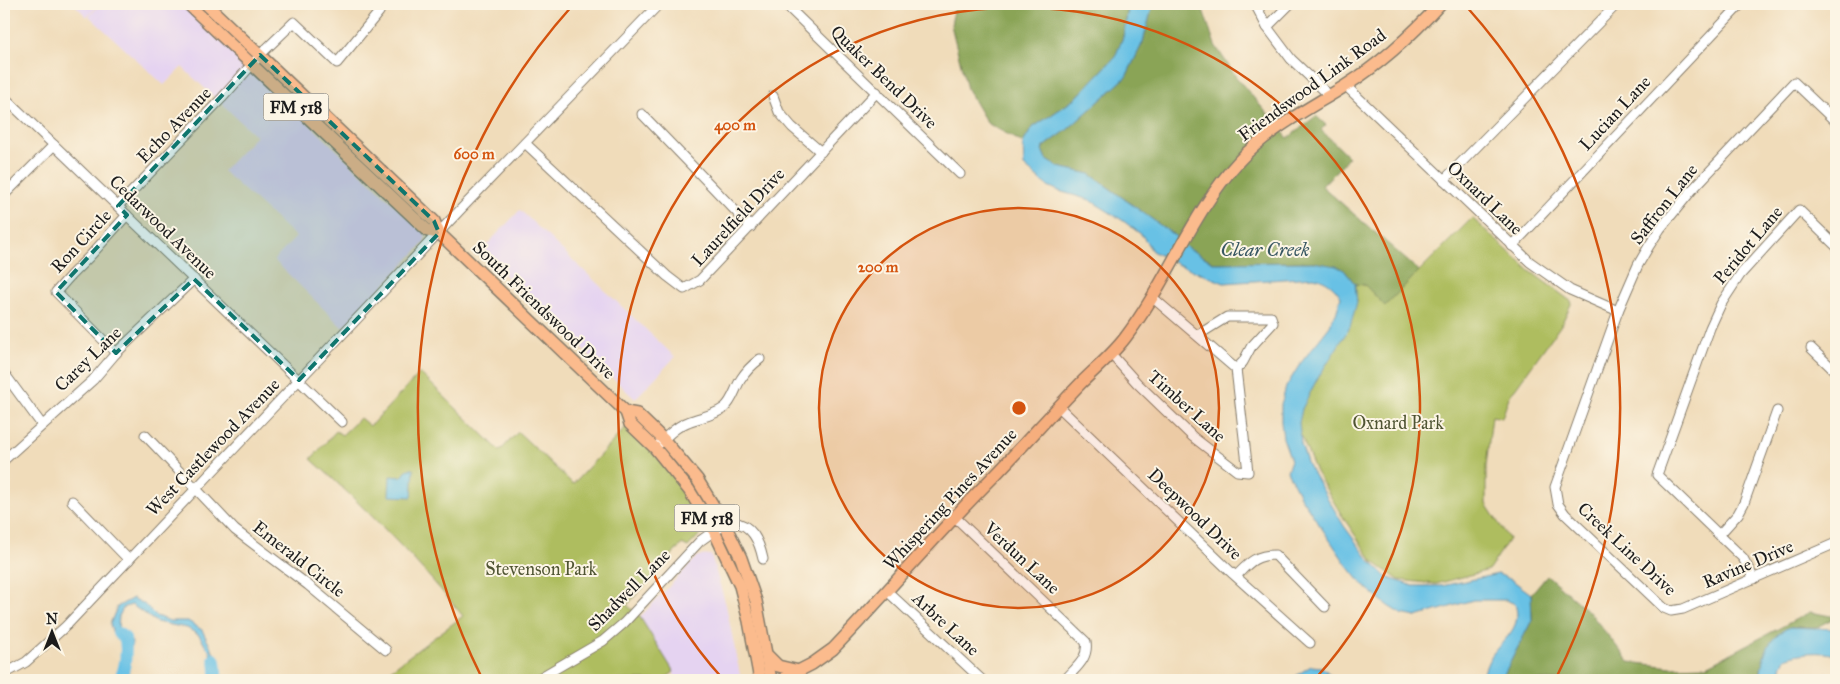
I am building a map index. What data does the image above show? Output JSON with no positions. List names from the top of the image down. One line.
{"streets":{"main road":["Friendswood Link Road","FM 518","South Friendswood Drive","Whispering Pines Avenue"],"street":["Quaker Bend Drive","Lucian Lane","Echo Avenue","Oxnard Lane","Saffron Lane","Laurelfield Drive","Cedarwood Avenue","Ron Circle","Peridot Lane","Carey Lane","Timber Lane","West Castlewood Avenue","Deepwood Drive","Creek Line Drive","Verdun Lane","Emerald Circle","Ravine Drive","Shadwell Lane","Arbre Lane"]},"crossings":[["Quaker Bend Drive","Laurelfield Drive"],["Friendswood Link Road","Oxnard Lane"],["Friendswood Link Road","Whispering Pines Avenue"],["Lucian Lane","Oxnard Lane"],["Echo Avenue","Cedarwood Avenue"],["Echo Avenue","South Friendswood Drive"],["Oxnard Lane","Saffron Lane"],["Saffron Lane","Creek Line Drive"],["Laurelfield Drive","West Castlewood Avenue"],["Cedarwood Avenue","Ron Circle"],["Cedarwood Avenue","Carey Lane"],["Cedarwood Avenue","West Castlewood Avenue"],["Ron Circle","Carey Lane"],["South Friendswood Drive","West Castlewood Avenue"],["South Friendswood Drive","Shadwell Lane"],["Timber Lane","Whispering Pines Avenue"],["West Castlewood Avenue","Emerald Circle"],["Whispering Pines Avenue","Deepwood Drive"],["Whispering Pines Avenue","Verdun Lane"],["Whispering Pines Avenue","Arbre Lane"],["Creek Line Drive","Ravine Drive"]],"water":["Clear Creek"],"parks":["Oxnard Park","Stevenson Park"],"north":"top","rings":["400 m","600 m","200 m"]}
